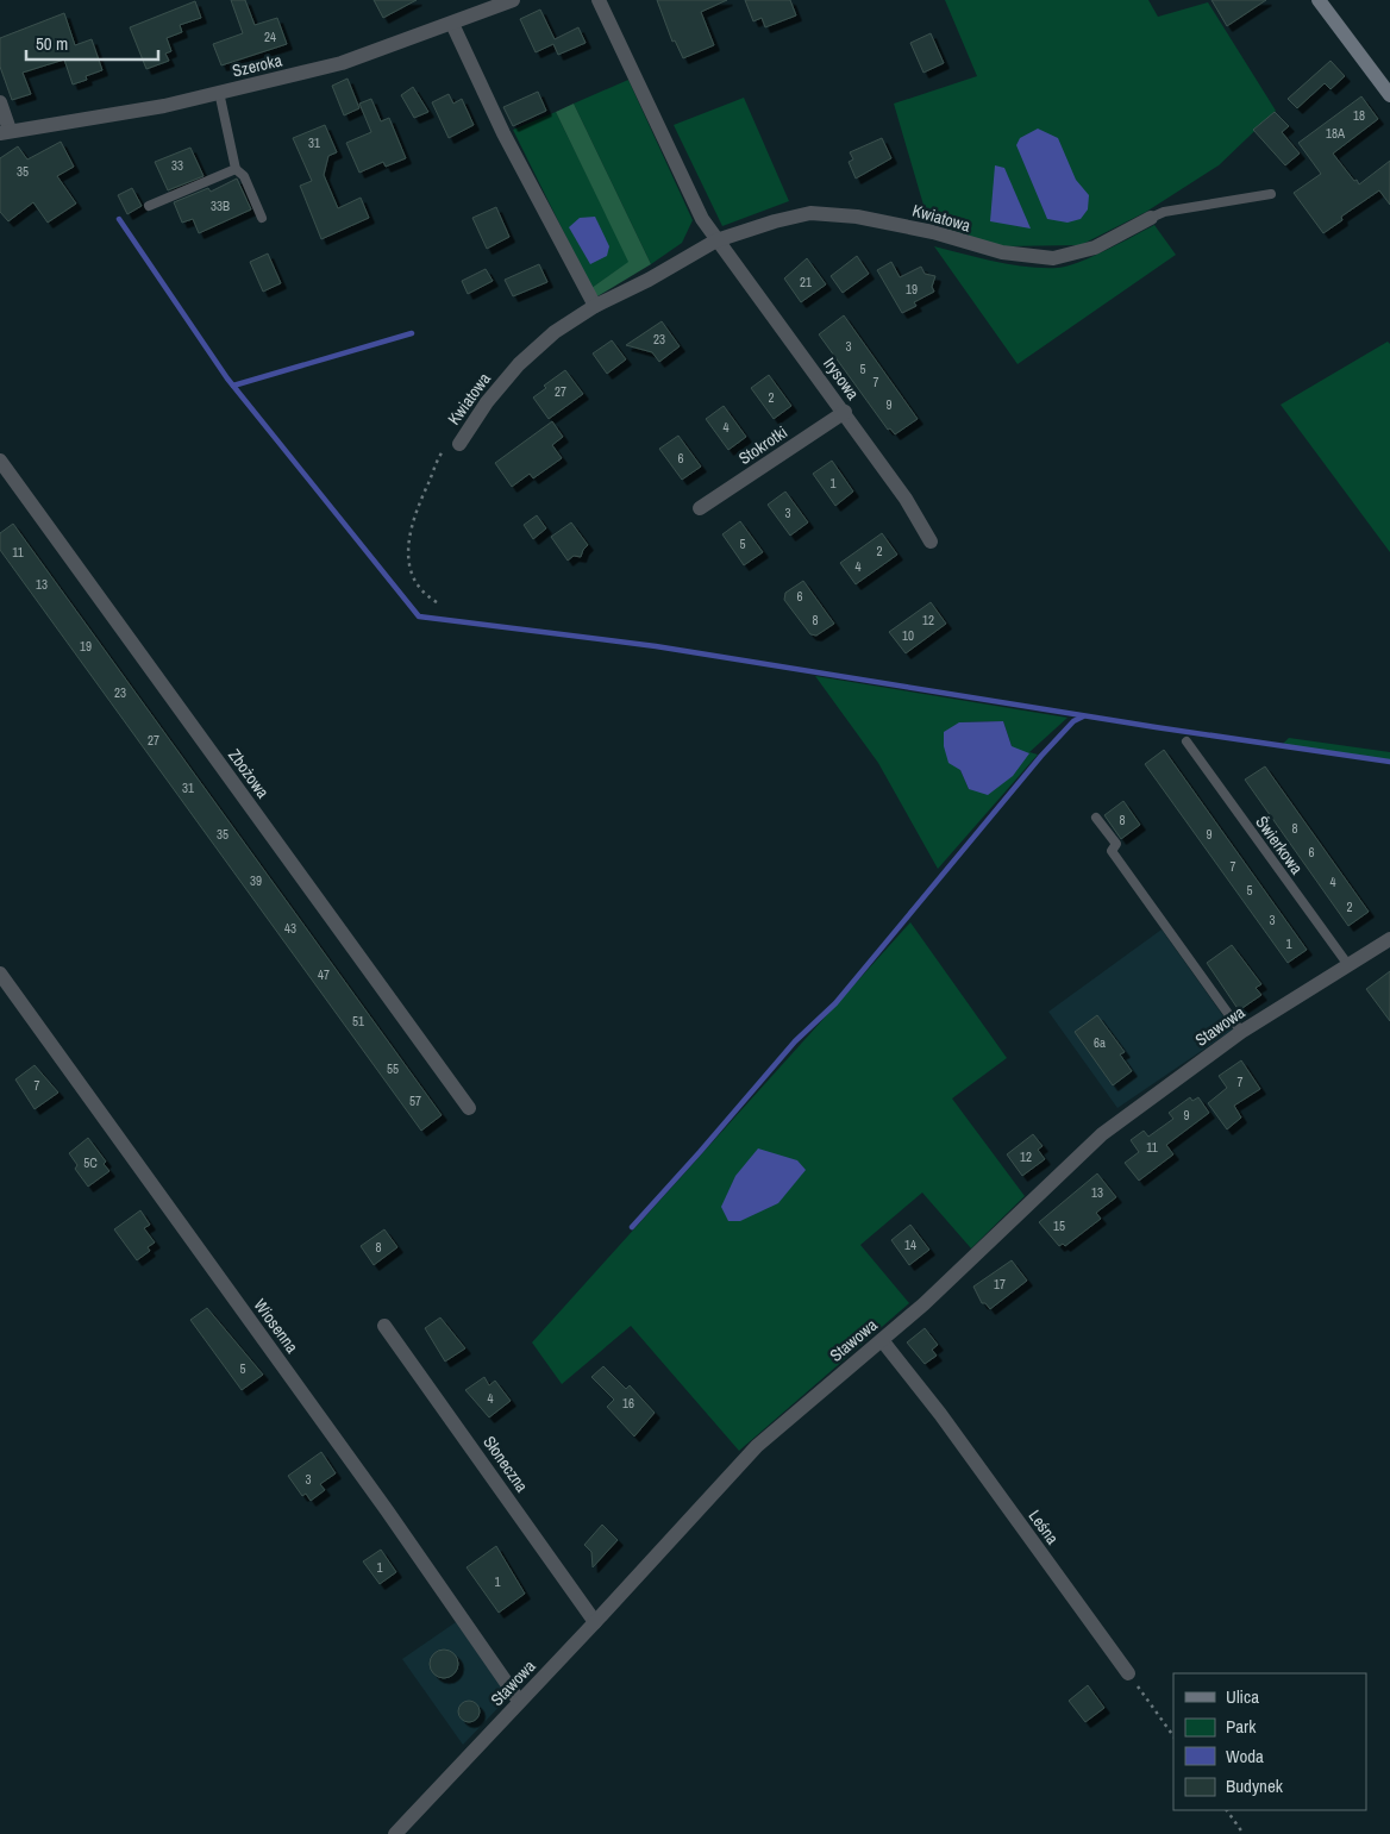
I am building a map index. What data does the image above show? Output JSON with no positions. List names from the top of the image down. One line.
{"streets":{"street":["Szeroka","Kwiatowa","Irysowa","Stokrotki","Zbożowa","Stawowa","Wiosenna","Słoneczna","Leśna"],"lane":["Świerkowa"]},"crossings":[["Kwiatowa","Irysowa"],["Irysowa","Stokrotki"],["Świerkowa","Stawowa"],["Stawowa","Wiosenna"],["Stawowa","Słoneczna"],["Stawowa","Leśna"]],"house_numbers":["24","18","18A","31","33","35","33B","21","19","23","3","5","7","27","2","9","4","6","1","3","5","2","11","4","13","6","8","12","10","19","23","27","31","8","8","35","9","6","7","39","4","5","2","3","43","1","47","51","6a","55","7","7","57","9","11","12","5C","13","15","14","8","17","5","4","16","3","1","1"],"legend":["Ulica","Park","Woda","Budynek"],"scale_bar":"50 m"}
